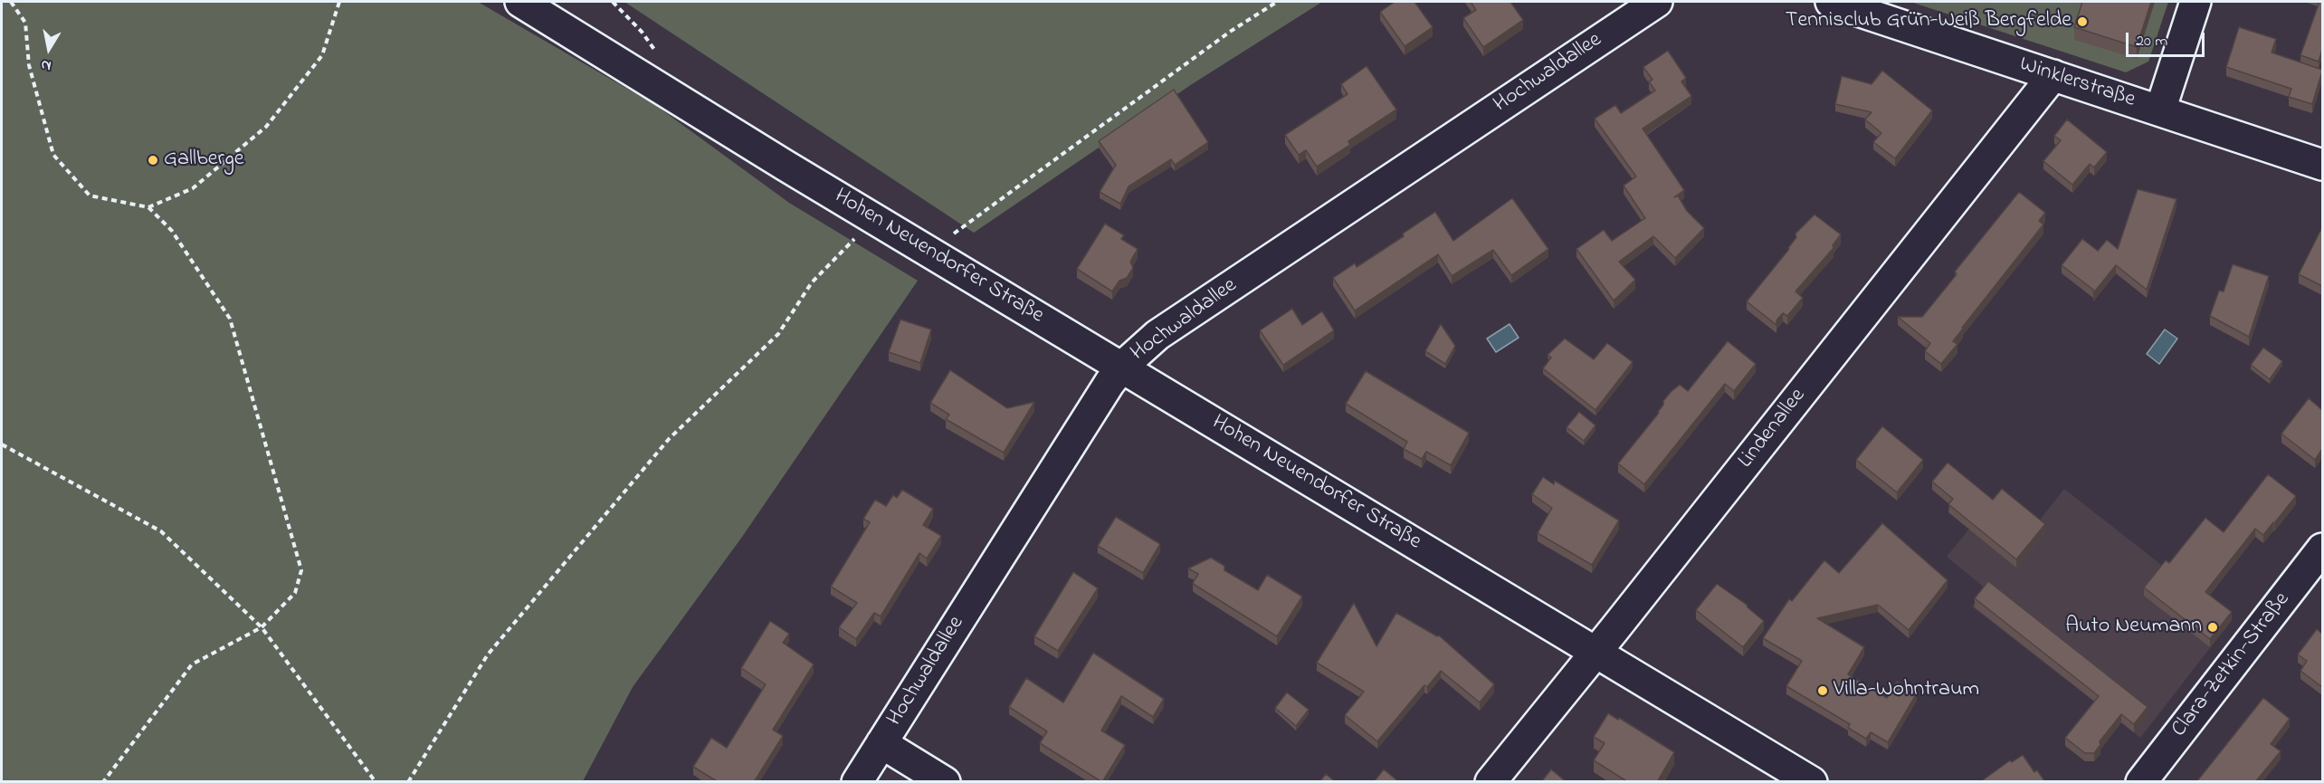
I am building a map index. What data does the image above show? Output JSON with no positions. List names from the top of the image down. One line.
{"streets":{"street":["Hochwaldallee","Winklerstraße","Hohen Neuendorfer Straße","Lindenallee","Clara-Zetkin-Straße"]},"crossings":[["Hochwaldallee","Hohen Neuendorfer Straße"],["Winklerstraße","Lindenallee"],["Hohen Neuendorfer Straße","Lindenallee"]],"places":["Tennisclub Grün-Weiß Bergfelde","Gallberge","Auto Neumann","Villa-Wohntraum"],"scale_bar":"20 m","north":"bottom"}
